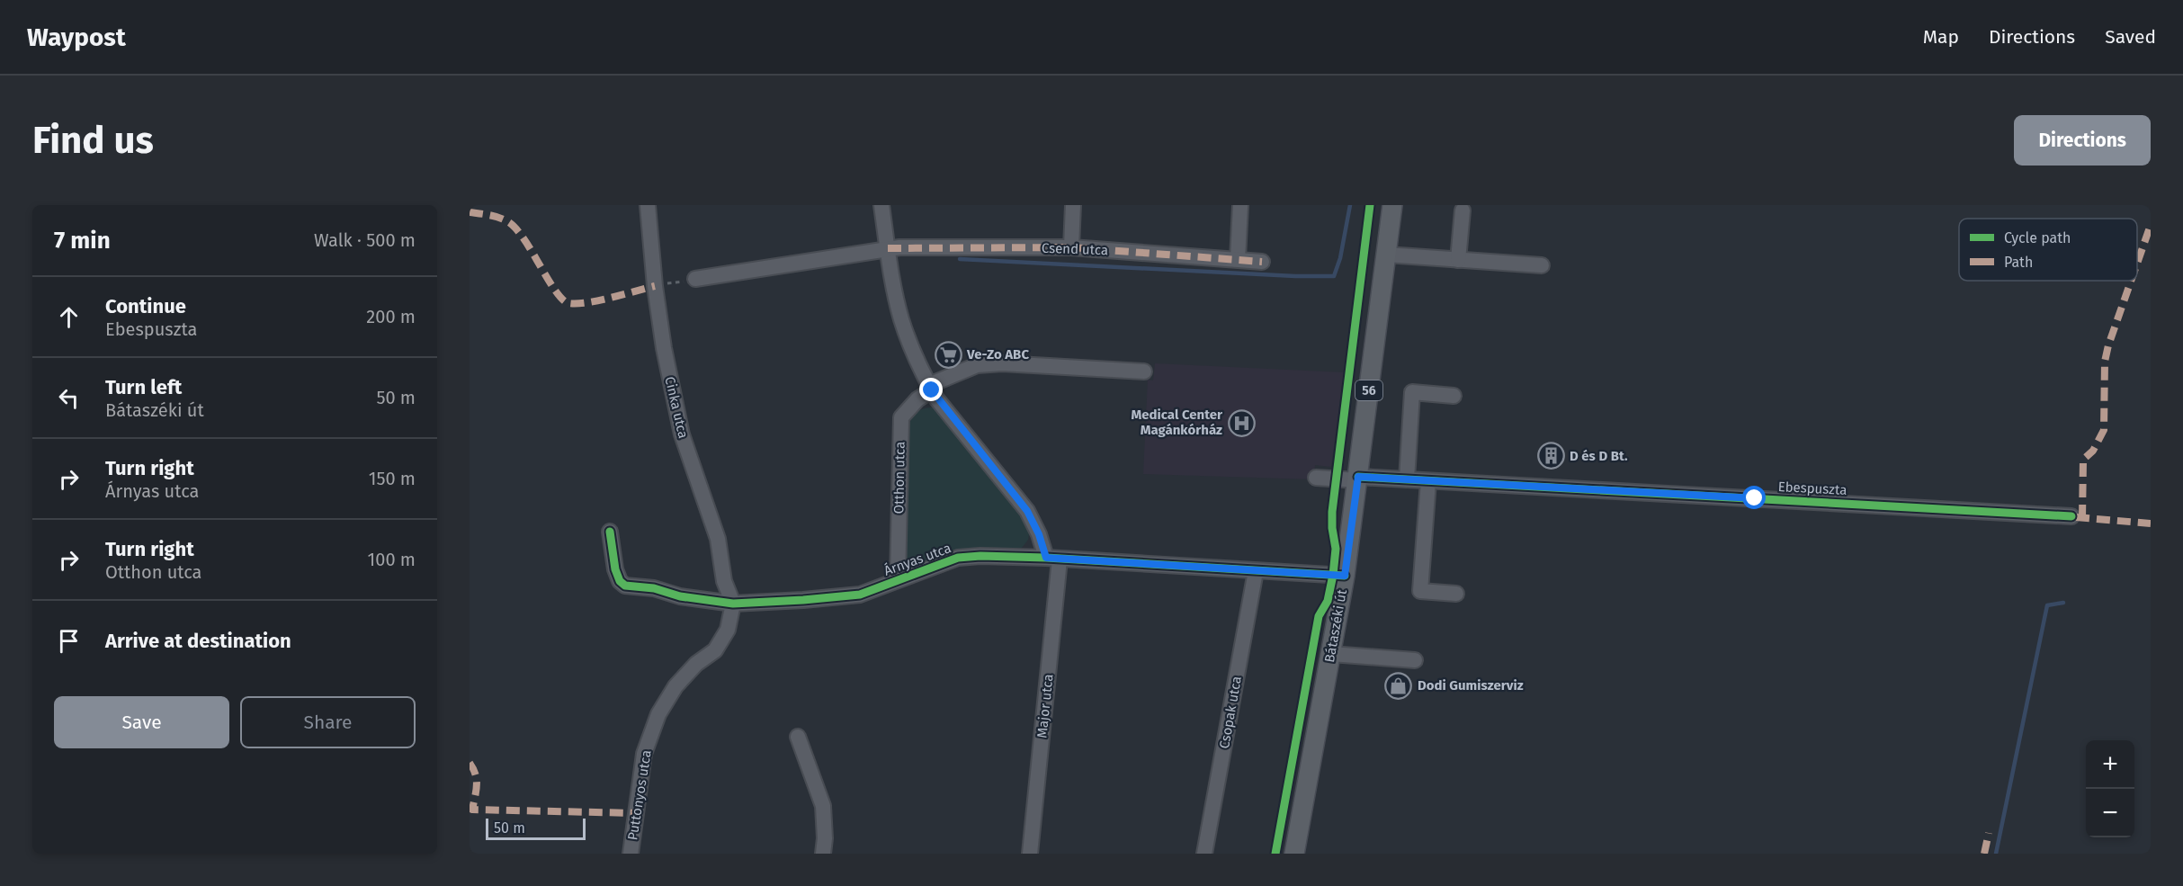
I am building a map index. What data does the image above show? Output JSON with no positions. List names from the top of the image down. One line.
{"streets":{"main road":["56","Bátaszéki út"],"street":["Csend utca","Cinka utca","Otthon utca","Ebespuszta","Árnyas utca","Major utca","Csopak utca","Puttonyos utca"]},"crossings":[["Cinka utca","Árnyas utca"],["Cinka utca","Puttonyos utca"],["Otthon utca","Árnyas utca"],["Ebespuszta","Bátaszéki út"],["Árnyas utca","Bátaszéki út"],["Árnyas utca","Major utca"],["Árnyas utca","Csopak utca"],["Árnyas utca","Puttonyos utca"]],"places":{"supermarket":["Ve-Zo ABC"],"hospital":["Medical Center Magánkórház"],"building":["D és D Bt."],"shop":["Dodi Gumiszerviz"]},"legend":["Cycle path","Path"],"scale_bar":"50 m","page":{"header":"Waypost","nav":["Map","Directions","Saved"],"buttons":["Directions",["Save","Share"]],"title":"Find us","heading":["7 min","Walk · 500 m"],"list":[["Continue","Ebespuszta","200 m"],["Turn left","Bátaszéki út","50 m"],["Turn right","Árnyas utca","150 m"],["Turn right","Otthon utca","100 m"],"Arrive at destination"],"map_buttons":["+","−"],"scale":"50 m"}}
